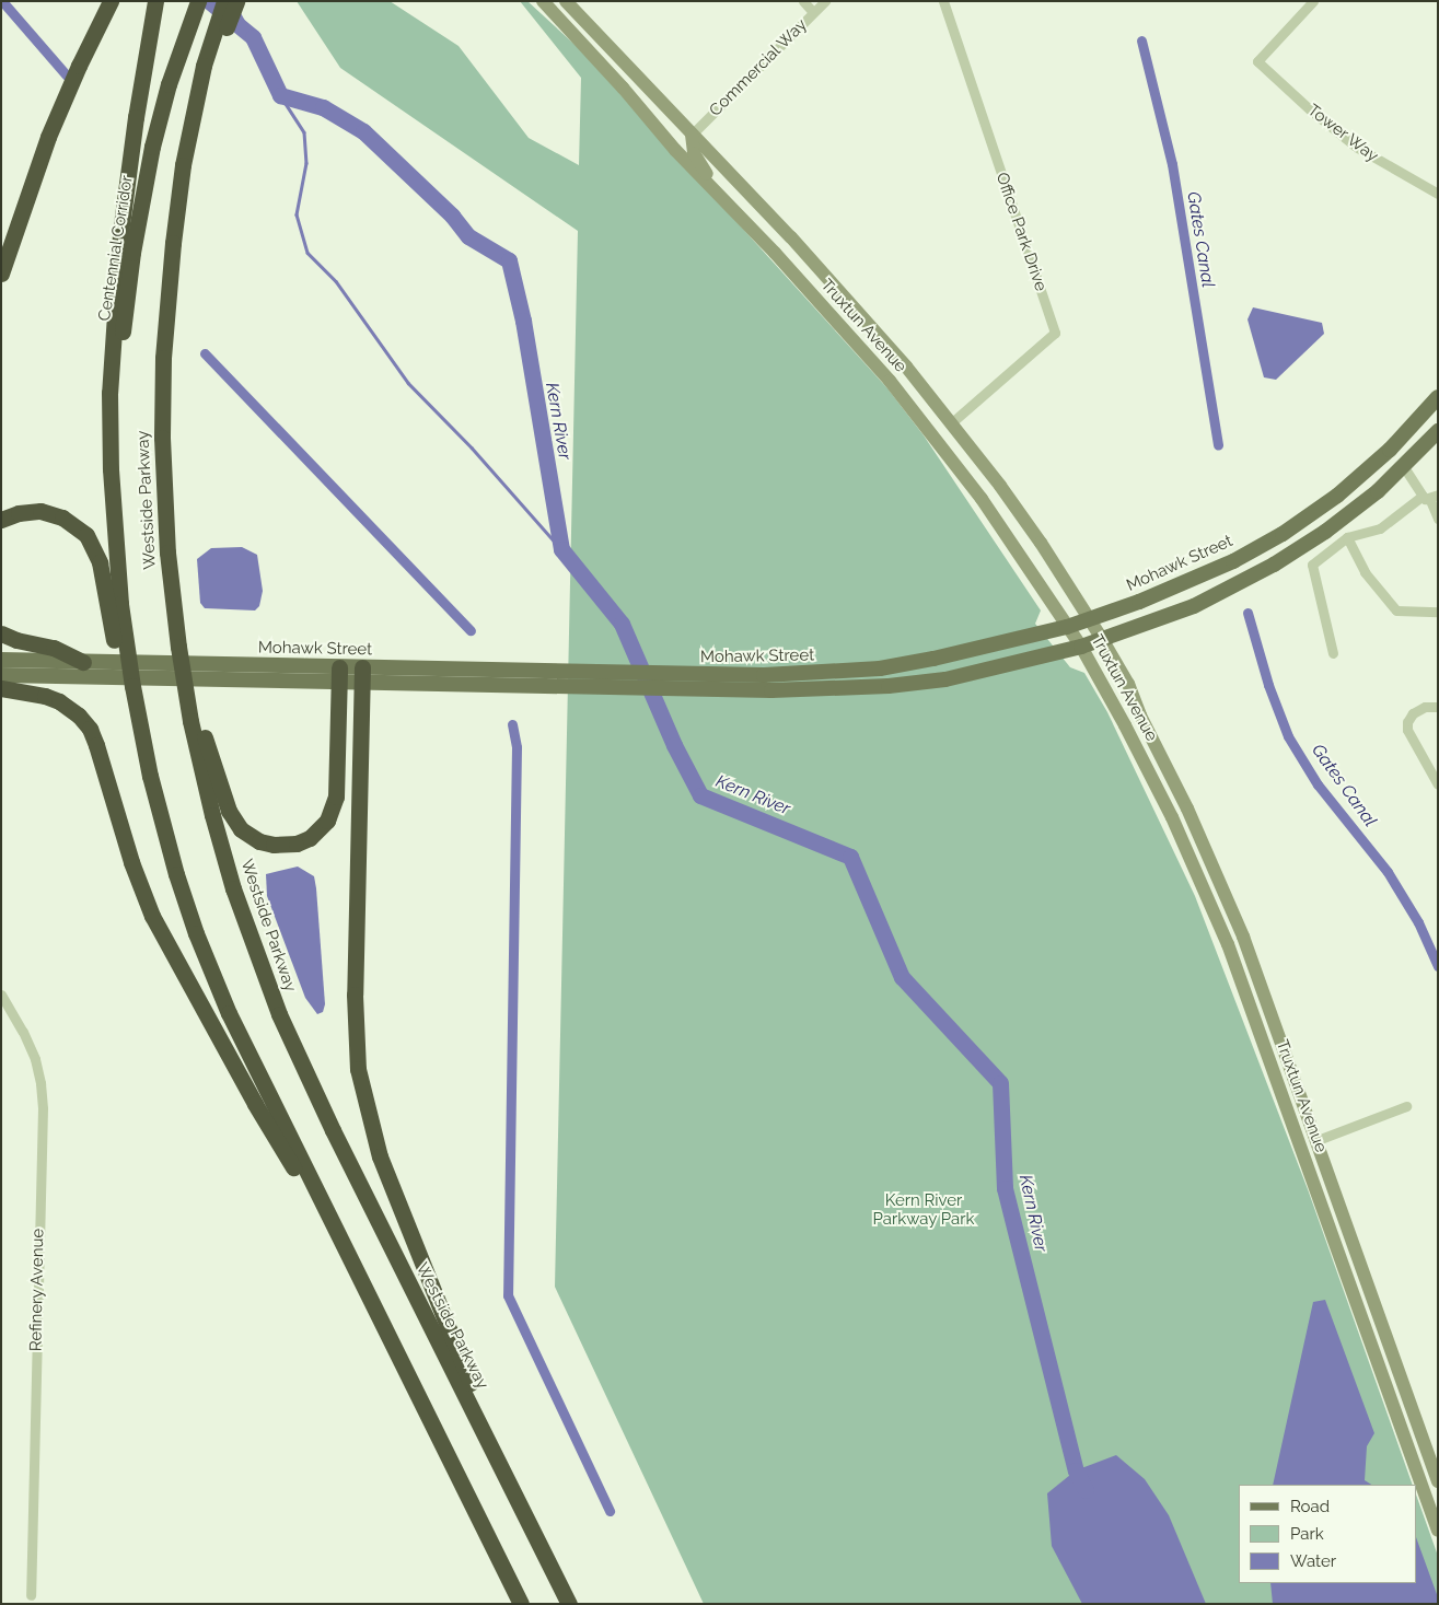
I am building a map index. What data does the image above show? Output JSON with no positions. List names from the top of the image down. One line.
{"streets":{"highway":["Centennial Corridor","Westside Parkway"],"main road":["Truxtun Avenue","Mohawk Street"],"street":["Commercial Way","Tower Way","Office Park Drive","Refinery Avenue"]},"crossings":[["Commercial Way","Truxtun Avenue"],["Office Park Drive","Truxtun Avenue"],["Centennial Corridor","Westside Parkway"],["Truxtun Avenue","Mohawk Street"]],"water":["Gates Canal","Kern River"],"parks":["Kern River Parkway Park"],"legend":["Road","Park","Water"]}
